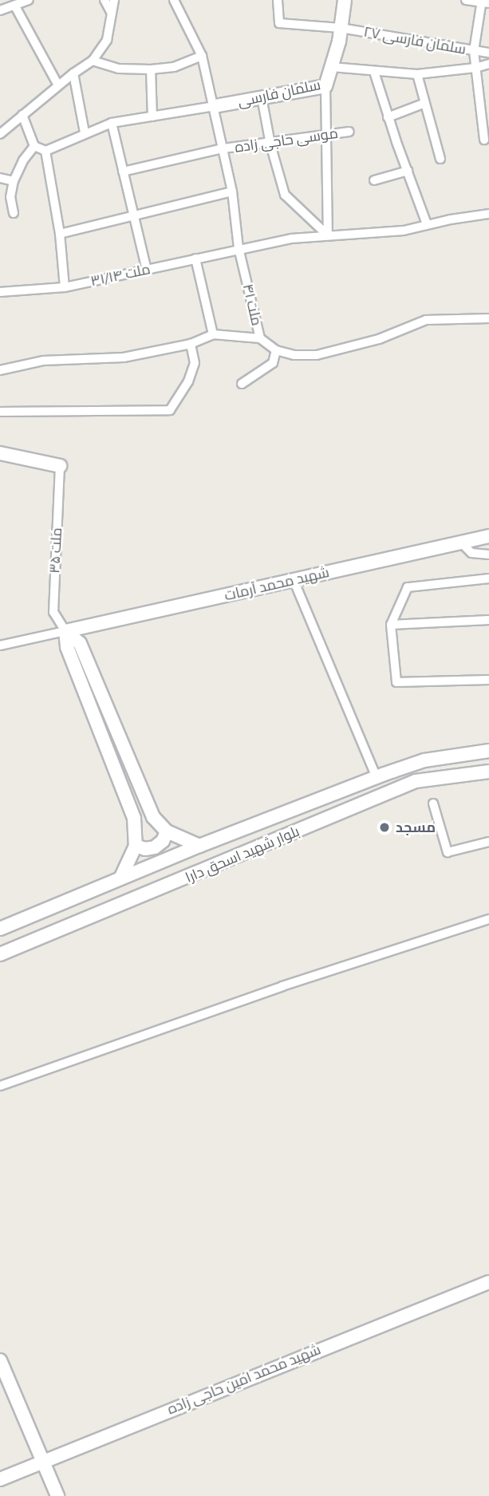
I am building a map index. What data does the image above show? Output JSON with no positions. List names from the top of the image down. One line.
{"streets":{"street":["سلمان فارسی ۲۷","سلمان فارسی","موسی حاجی زاده","ملت ۳۱/۱۴","ملت ۴۱","ملت ۳۵","شهید محمد آرمات","بلوار شهید اسحق دارا","شهید محمد امین حاجی زاده"]},"crossings":[["سلمان فارسی ۲۷","سلمان فارسی"],["سلمان فارسی","ملت ۴۱"],["موسی حاجی زاده","ملت ۴۱"],["ملت ۳۱/۱۴","ملت ۴۱"],["ملت ۳۵","شهید محمد آرمات"]],"places":["مسجد"]}
